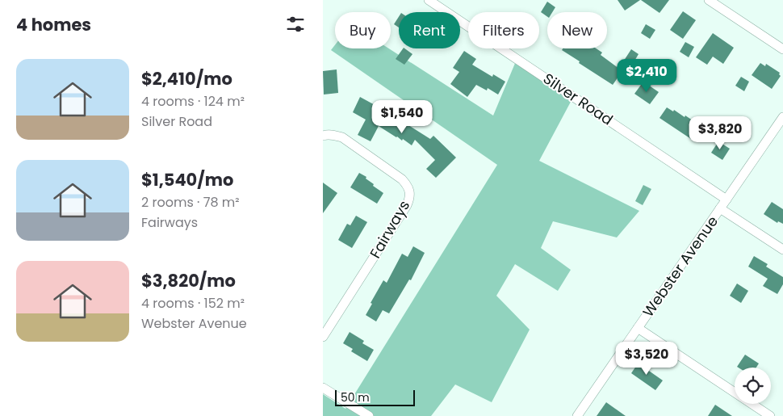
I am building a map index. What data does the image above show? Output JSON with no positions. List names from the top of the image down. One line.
{"streets":{"street":["Silver Road","Fairways","Webster Avenue"]},"crossings":[["Silver Road","Webster Avenue"]],"scale_bar":"50 m","page":{"heading":"4 homes","chip":["Buy","Rent","Filters","New"],"list":[{"name":"$2,410/mo","note":"4 rooms · 124 m² · Silver Road"},{"name":"$1,540/mo","note":"2 rooms · 78 m² · Fairways"},{"name":"$3,820/mo","note":"4 rooms · 152 m² · Webster Avenue"}],"price":["$2,410","$1,540","$3,820","$3,520"],"scale":"50 m"}}
